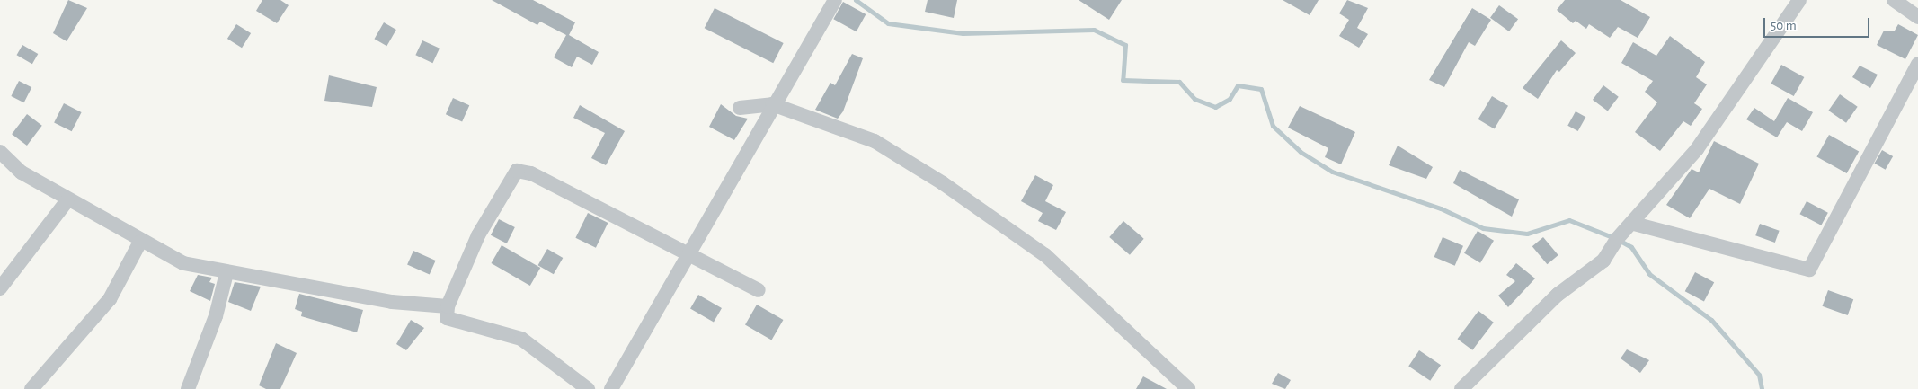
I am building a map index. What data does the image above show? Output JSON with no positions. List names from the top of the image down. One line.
{"scale_bar":"50 m"}
